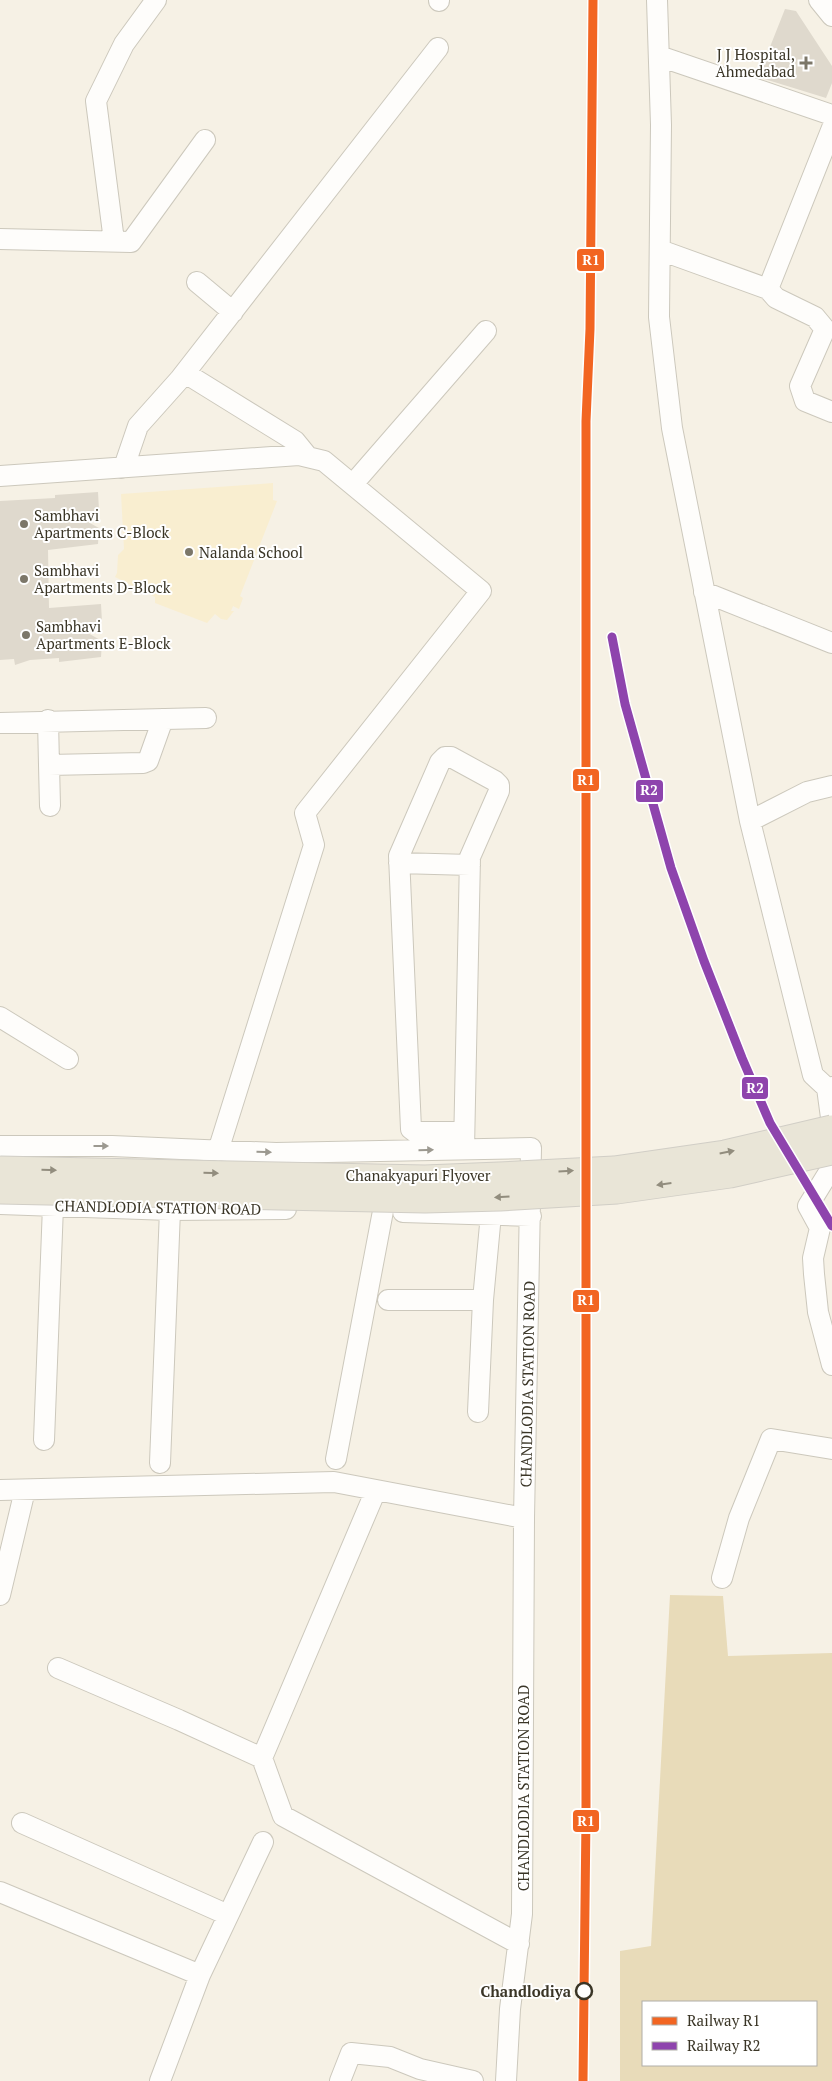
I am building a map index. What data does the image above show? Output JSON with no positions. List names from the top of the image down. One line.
{"streets":{"main road":["Chanakyapuri Flyover"],"street":["CHANDLODIA STATION ROAD"]},"places":{"health":["J J Hospital, Ahmedabad"],"other":["Sambhavi Apartments C-Block","Nalanda School","Sambhavi Apartments D-Block","Sambhavi Apartments E-Block","Chandlodiya"]},"lines":["rail line R1","rail line R2"],"legend":["Railway R1","Railway R2"]}
